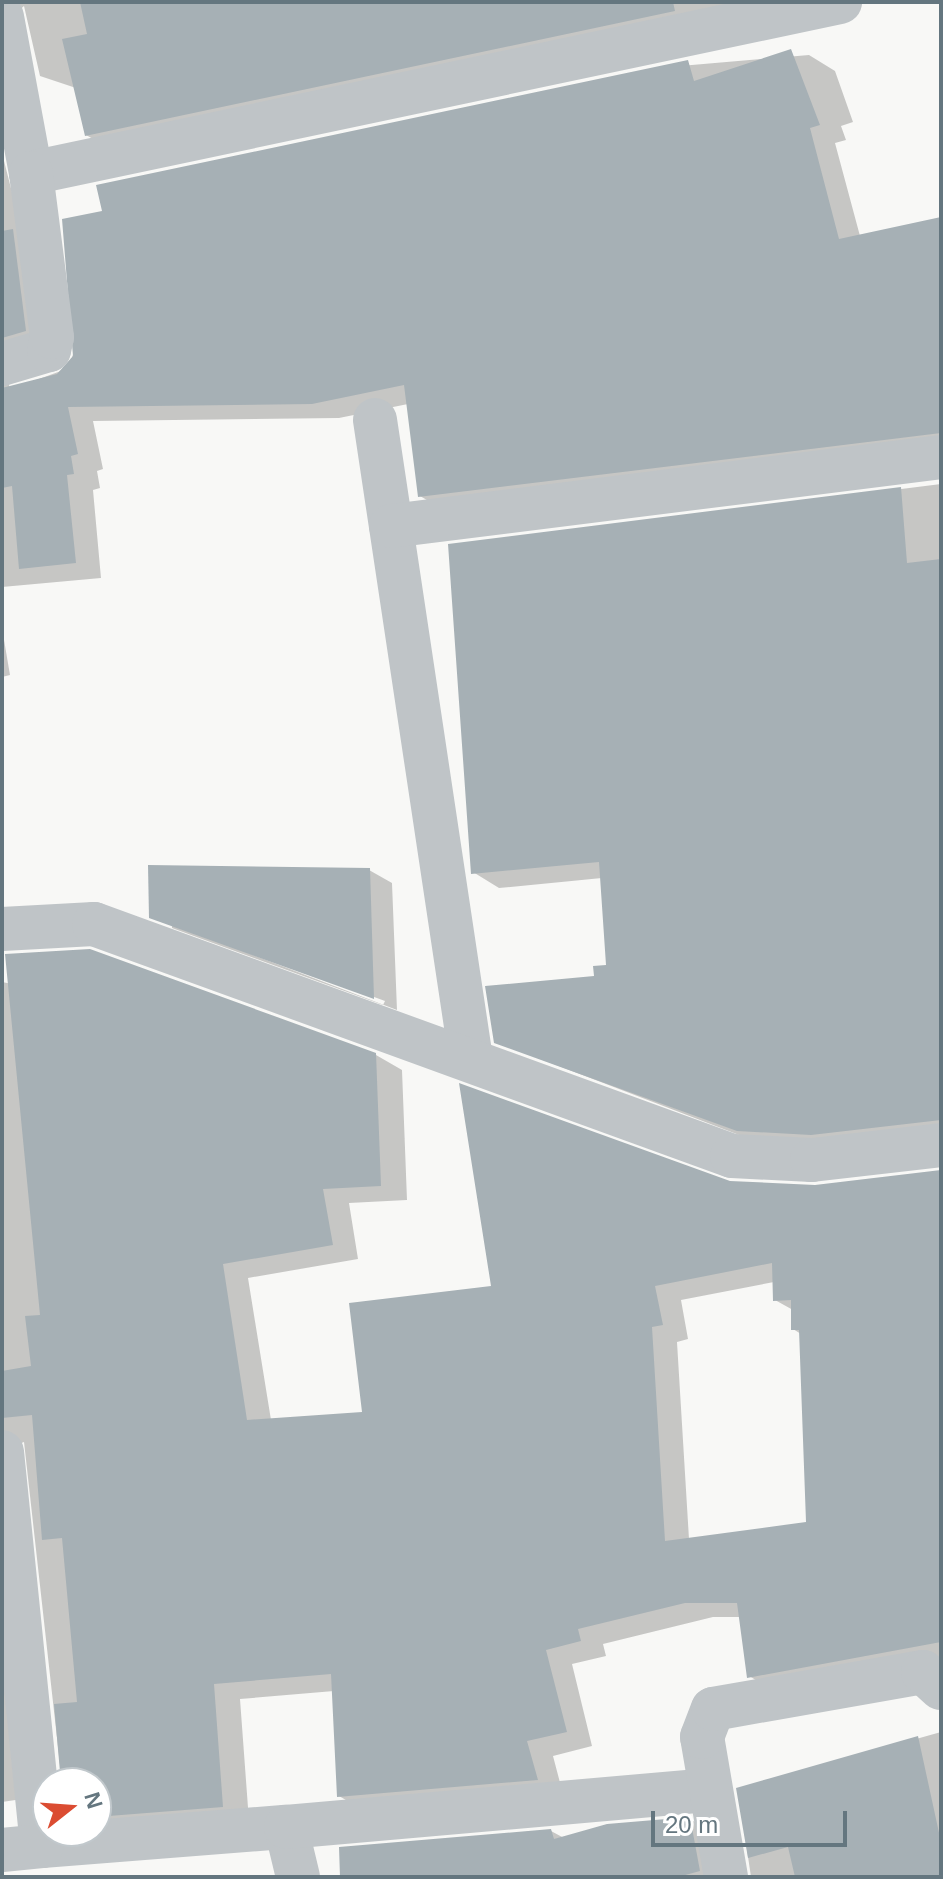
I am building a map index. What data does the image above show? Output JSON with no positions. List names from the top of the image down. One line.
{"scale_bar":"20 m","north":"right"}
